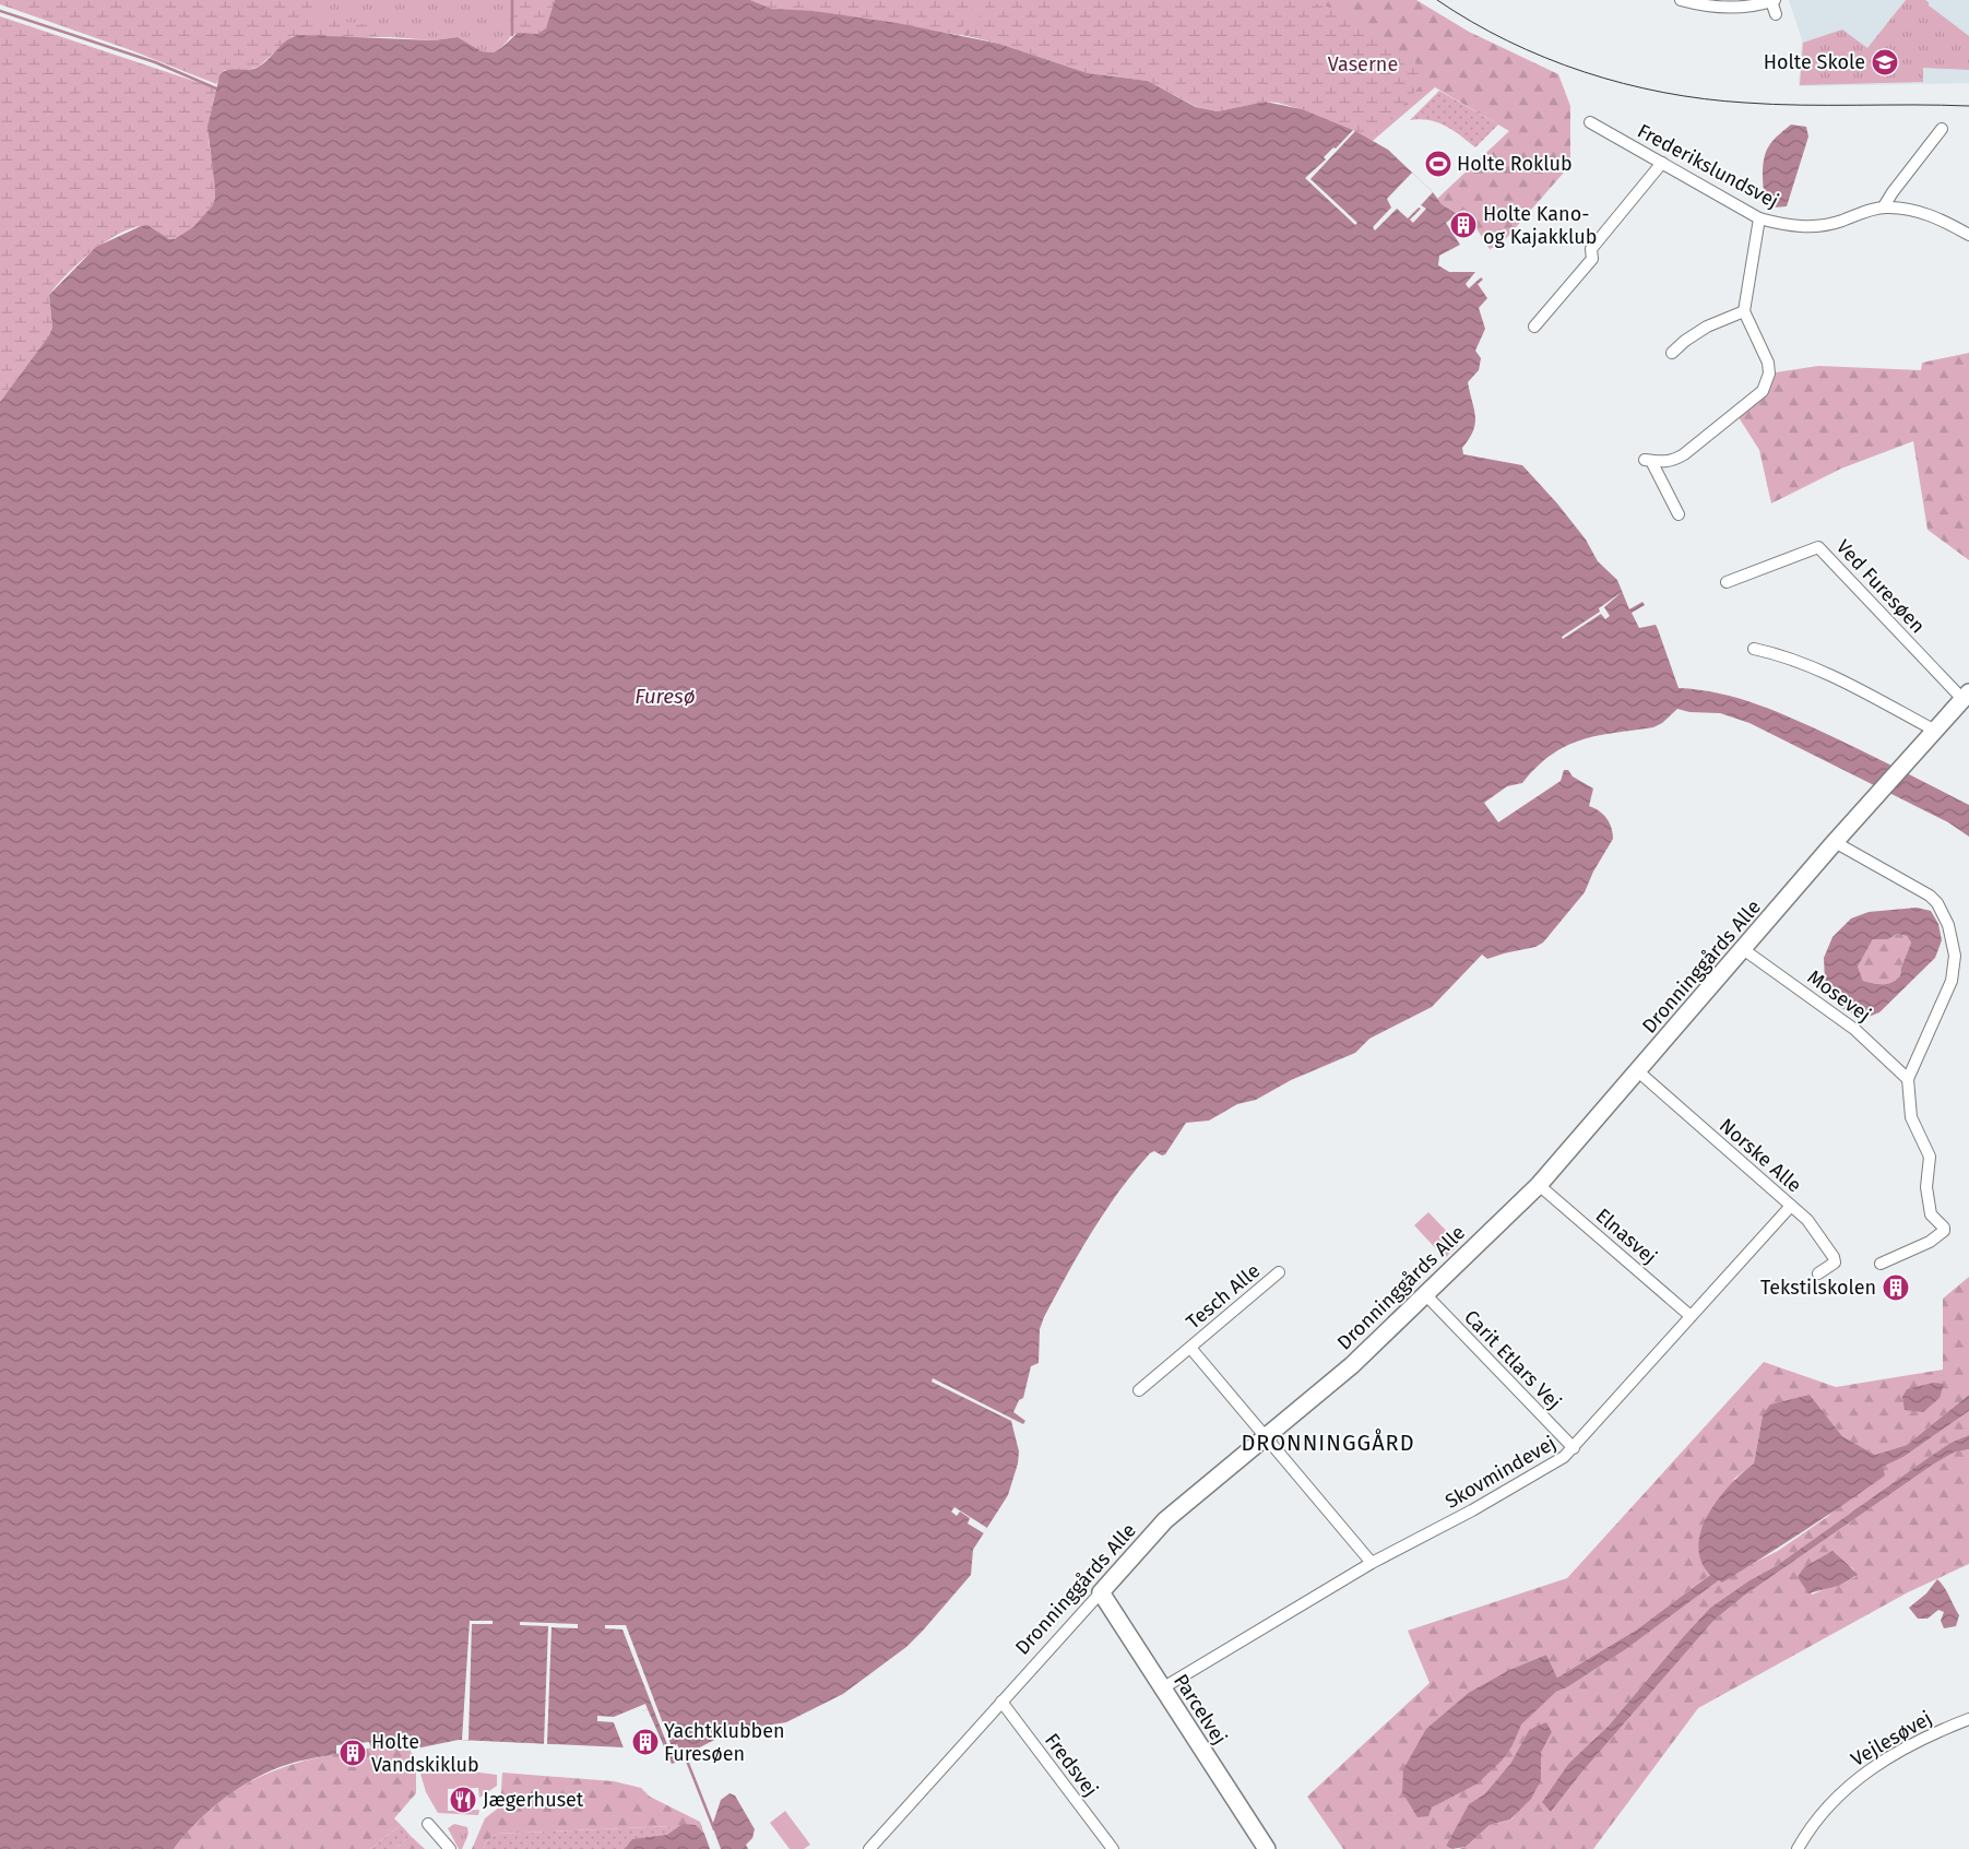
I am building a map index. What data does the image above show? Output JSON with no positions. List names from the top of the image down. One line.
{"streets":{"street":["Frederikslundsvej","Ved Furesøen","Dronninggårds Alle","Mosevej","Norske Alle","Elnasvej","Tesch Alle","Carit Etlars Vej","Skovmindevej","Parcelvej","Vejlesøvej","Fredsvej"]},"crossings":[["Ved Furesøen","Dronninggårds Alle"],["Dronninggårds Alle","Mosevej"],["Dronninggårds Alle","Norske Alle"],["Dronninggårds Alle","Elnasvej"],["Dronninggårds Alle","Tesch Alle"],["Dronninggårds Alle","Carit Etlars Vej"],["Dronninggårds Alle","Parcelvej"],["Dronninggårds Alle","Fredsvej"],["Norske Alle","Skovmindevej"],["Elnasvej","Skovmindevej"],["Tesch Alle","Skovmindevej"],["Carit Etlars Vej","Skovmindevej"],["Skovmindevej","Parcelvej"]],"districts":["DRONNINGGÅRD"],"water":["Furesø"],"parks":["Vaserne"],"places":{"school or university":["Holte Skole"],"sports":["Holte Roklub"],"building":["Holte Kano- og Kajakklub","Tekstilskolen","Yachtklubben Furesøen","Holte Vandskiklub"],"restaurant":["Jægerhuset"]}}
